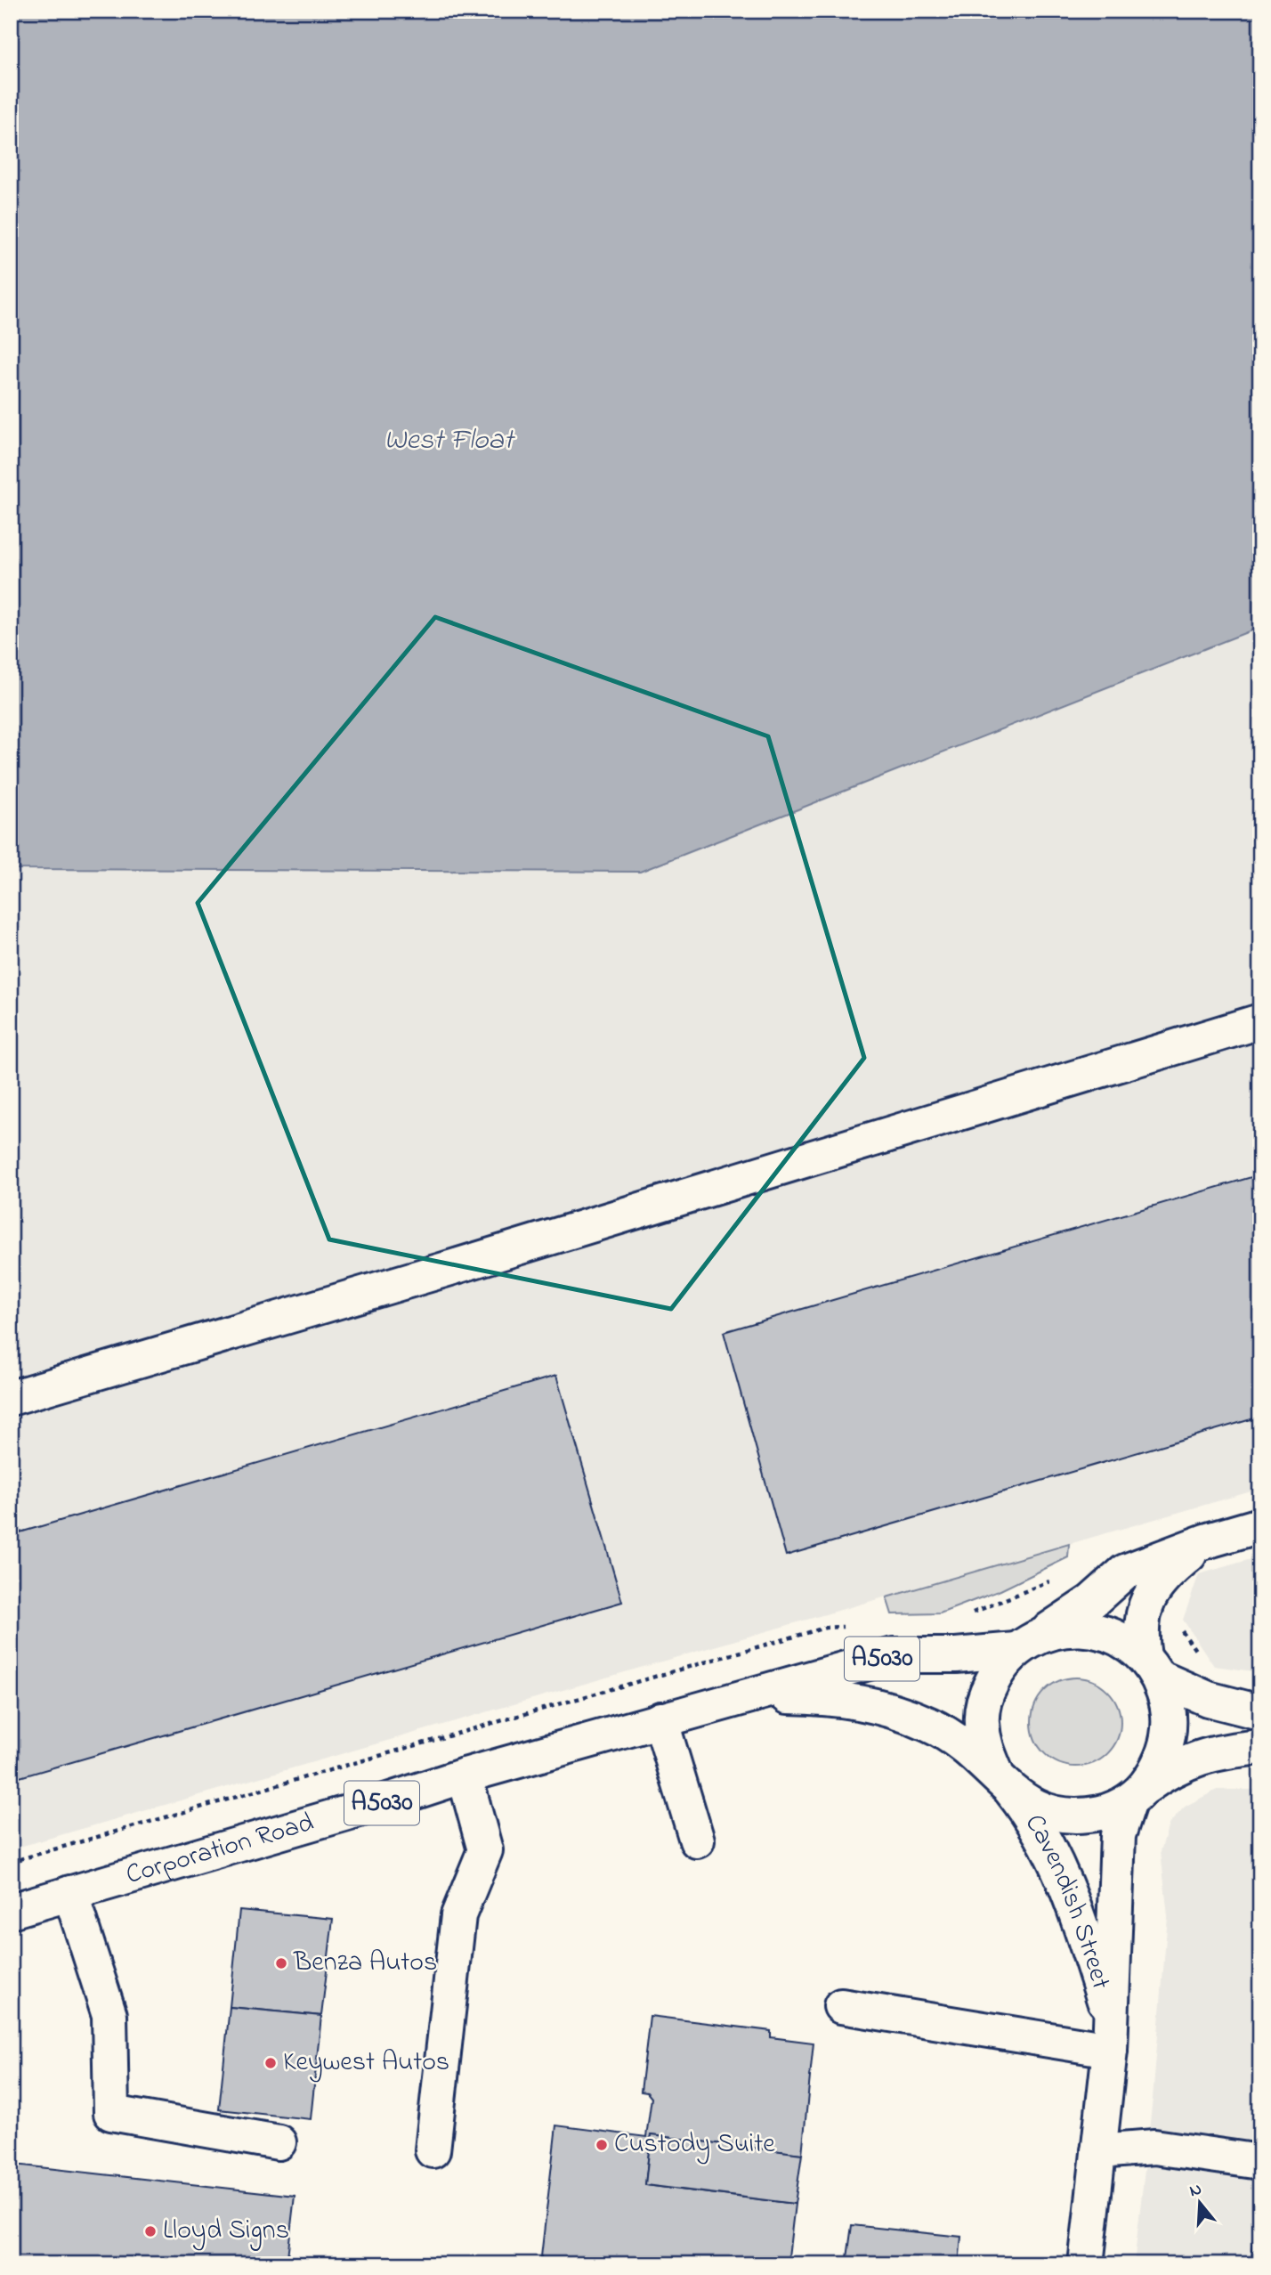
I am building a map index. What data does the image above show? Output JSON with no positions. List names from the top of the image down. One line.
{"streets":{"main road":["A5030","Corporation Road","Cavendish Street"]},"crossings":[["Corporation Road","Cavendish Street"]],"water":["West Float"],"places":["Benza Autos","Keywest Autos","Custody Suite","Lloyd Signs"],"north":"top"}
